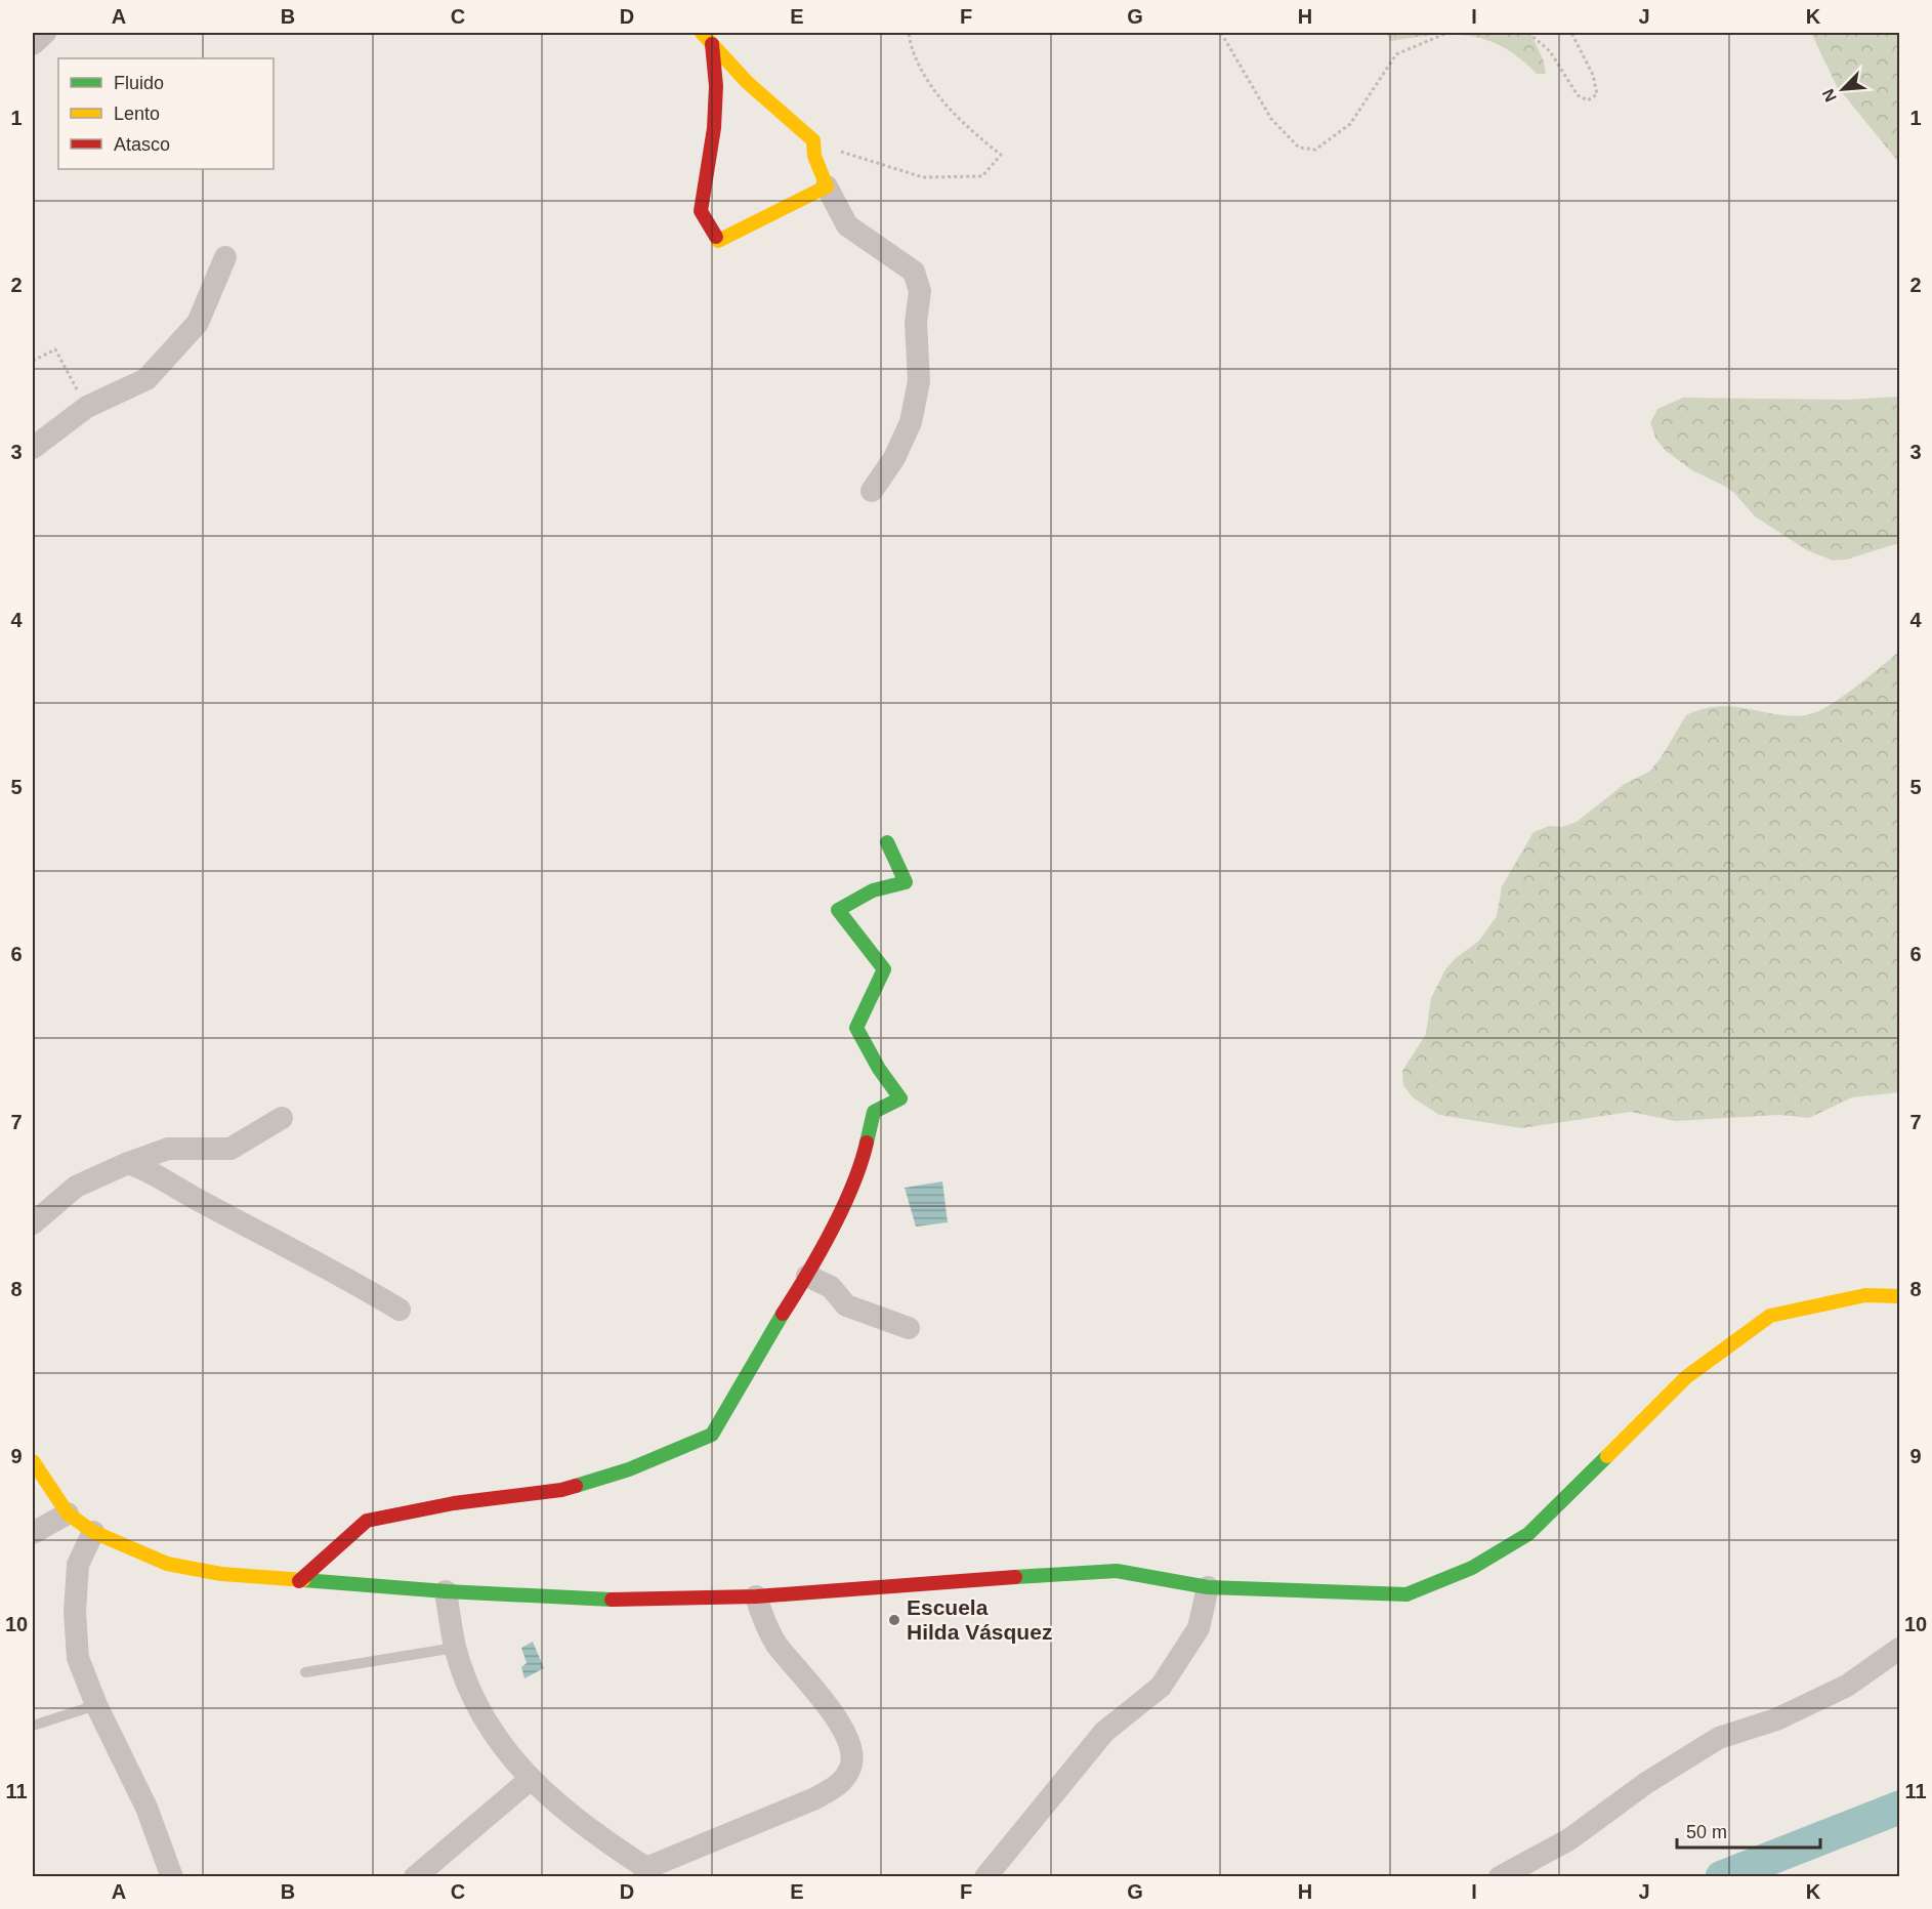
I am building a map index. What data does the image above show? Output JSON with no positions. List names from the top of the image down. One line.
{"places":["Escuela Hilda Vásquez"],"legend":["Fluido","Lento","Atasco"],"scale_bar":"50 m","north":"bottom left","grid":{"columns":["A","B","C","D","E","F","G","H","I","J","K"],"rows":["1","2","3","4","5","6","7","8","9","10","11"]}}
